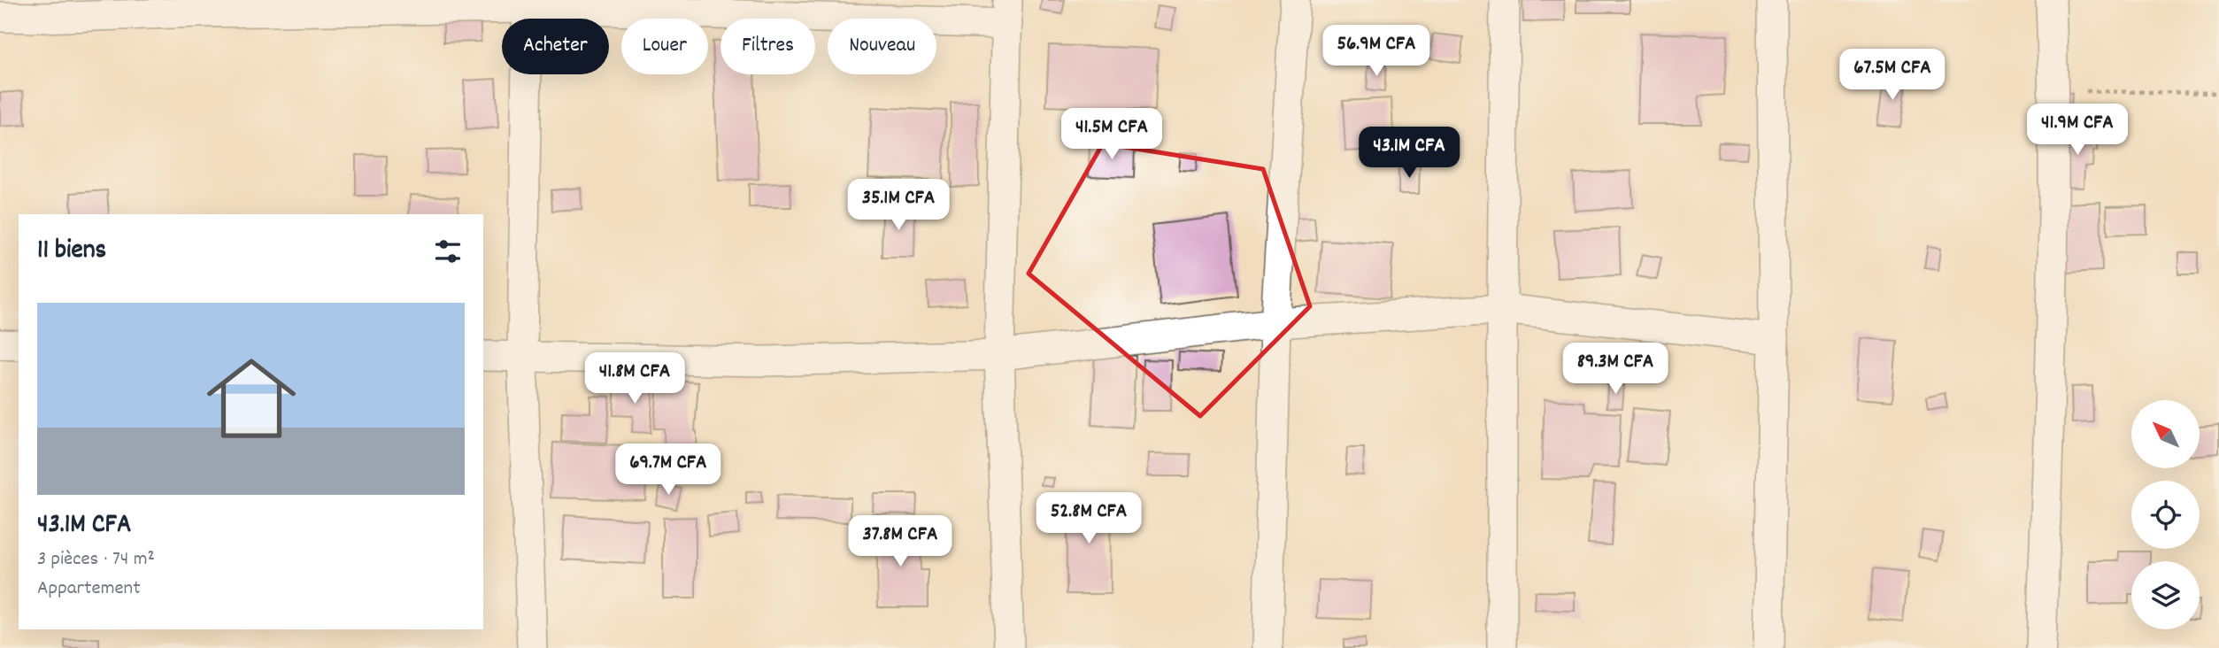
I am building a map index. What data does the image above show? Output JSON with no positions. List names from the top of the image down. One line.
{"north":"top left","page":{"chip":["Acheter","Louer","Filtres","Nouveau"],"price":["56.9M CFA","67.5M CFA","41.9M CFA","41.5M CFA","43.1M CFA","35.1M CFA","89.3M CFA","41.8M CFA","69.7M CFA","52.8M CFA","37.8M CFA"],"heading":"11 biens","list":[{"name":"43.1M CFA","note":"3 pièces · 74 m² · Appartement"}]}}
